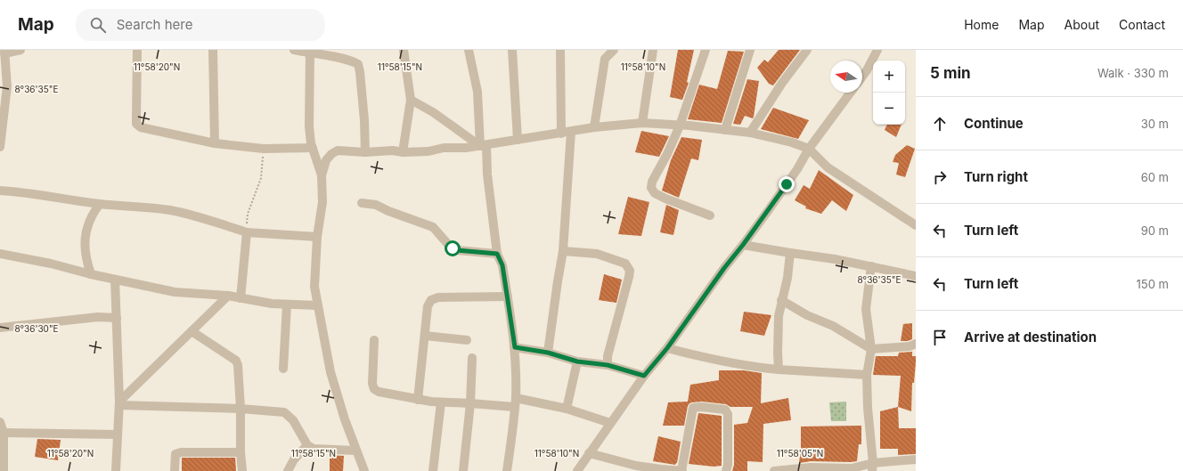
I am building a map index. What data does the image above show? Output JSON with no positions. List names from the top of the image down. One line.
{"north":"left","page":{"header":"Map","search":"Search here","nav":["Home","Map","About","Contact"],"heading":["5 min","Walk · 330 m"],"map_buttons":["+","−"],"list":[["Continue","30 m"],["Turn right","60 m"],["Turn left","90 m"],["Turn left","150 m"],"Arrive at destination"]},"coordinates":["11°58'20\"N","11°58'15\"N","11°58'10\"N","8°36'35\"E","8°36'30\"E","11°58'05\"N"]}
